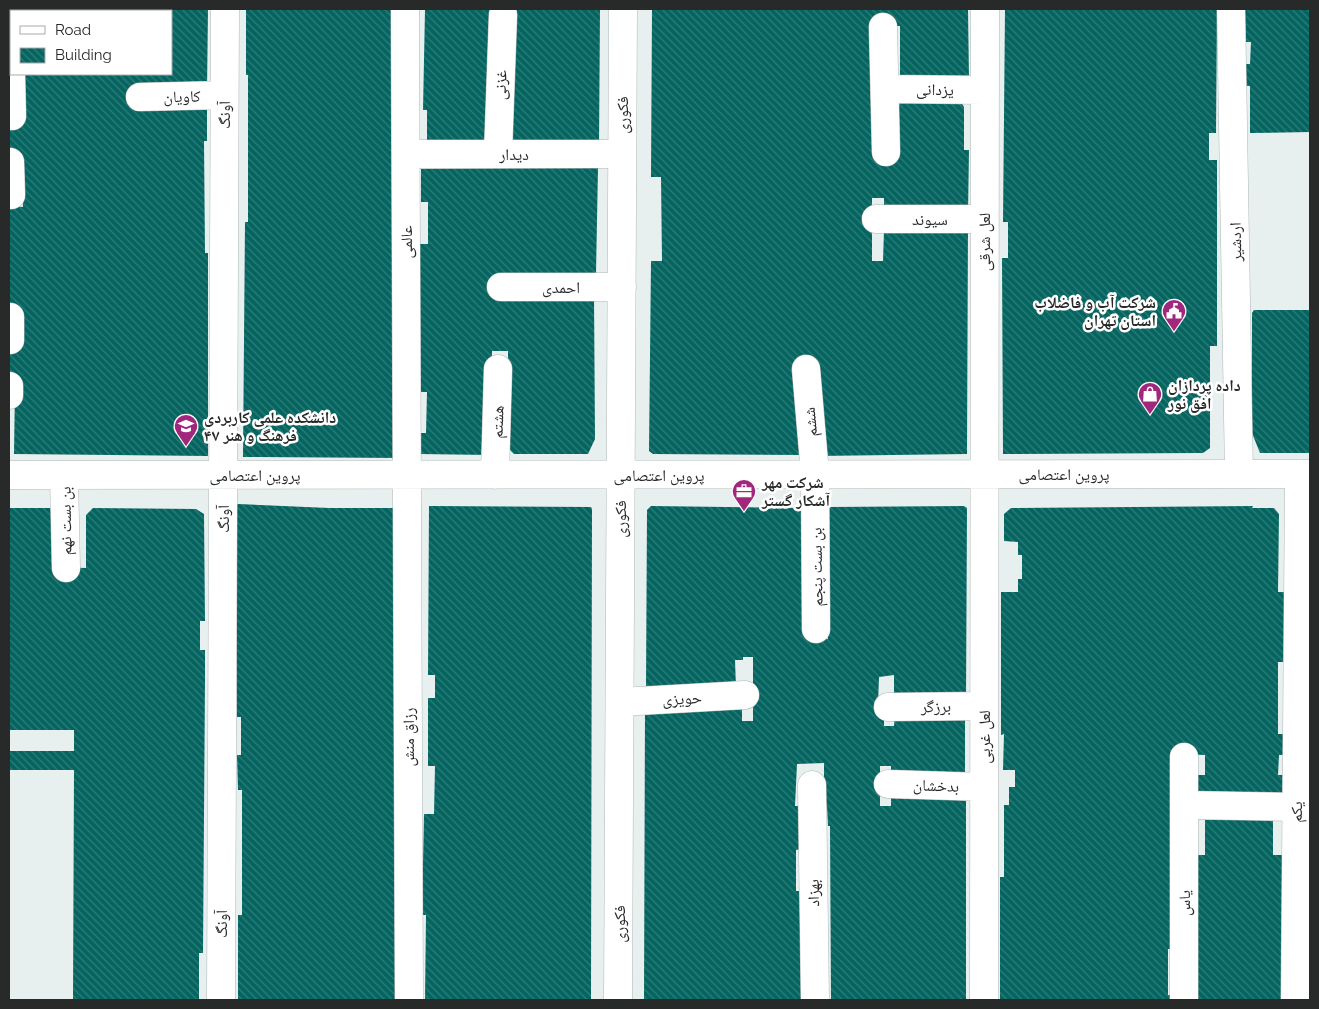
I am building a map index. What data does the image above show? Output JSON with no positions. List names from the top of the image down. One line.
{"streets":{"street":["غزنی","یزدانی","کاویان","آونگ","فکوری","دیدار","سیوند","عالمی","لعل شرقی","اردشیر","احمدی","هشتم","ششم","پروین اعتصامی","بن بست نهم","بن بست پنجم","حویزی","برزگر","رزاق منش","لعل غربی","بدخشان","یکم","بهزاد","یاس"]},"crossings":[["غزنی","دیدار"],["یزدانی","لعل شرقی"],["کاویان","آونگ"],["آونگ","پروین اعتصامی"],["فکوری","دیدار"],["فکوری","احمدی"],["فکوری","پروین اعتصامی"],["فکوری","حویزی"],["دیدار","عالمی"],["سیوند","لعل شرقی"],["عالمی","پروین اعتصامی"],["عالمی","رزاق منش"],["لعل شرقی","پروین اعتصامی"],["لعل شرقی","لعل غربی"],["اردشیر","پروین اعتصامی"],["هشتم","پروین اعتصامی"],["ششم","پروین اعتصامی"],["ششم","بن بست پنجم"],["پروین اعتصامی","بن بست نهم"],["پروین اعتصامی","بن بست پنجم"],["پروین اعتصامی","رزاق منش"],["پروین اعتصامی","لعل غربی"],["پروین اعتصامی","یکم"],["برزگر","لعل غربی"],["لعل غربی","بدخشان"]],"places":{"public building":["شرکت آب و فاضلاب استان تهران"],"shop":["داده پردازان افق نور"],"school or university":["دانشکده علمی کاربردی فرهنگ و هنر ۴۷"],"office":["شرکت مهر آشکار گستر"]},"legend":["Road","Building"]}
